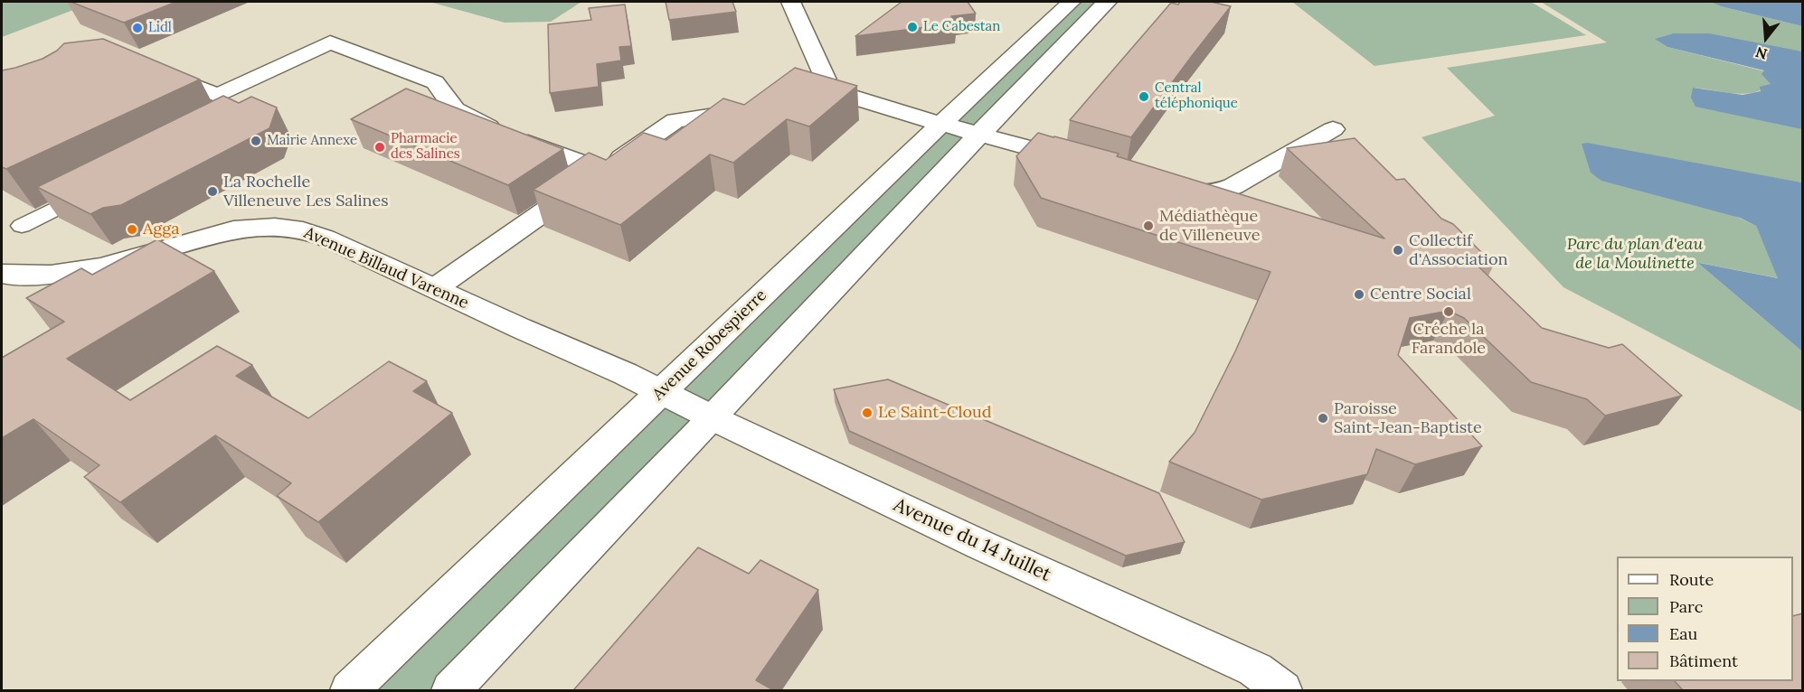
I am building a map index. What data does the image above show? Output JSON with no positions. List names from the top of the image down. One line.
{"streets":{"street":["Avenue Billaud Varenne","Avenue Robespierre","Avenue du 14 Juillet"]},"crossings":[["Avenue Billaud Varenne","Avenue Robespierre"],["Avenue Billaud Varenne","Avenue du 14 Juillet"],["Avenue Robespierre","Avenue du 14 Juillet"]],"parks":["Parc du plan d'eau de la Moulinette"],"places":["Le Cabestan","Lidl","Central téléphonique","Mairie Annexe","Pharmacie des Salines","La Rochelle Villeneuve Les Salines","Médiathèque de Villeneuve","Agga","Collectif d'Association","Centre Social","Créche la Farandole","Le Saint-Cloud","Paroisse Saint-Jean-Baptiste"],"legend":["Route","Parc","Eau","Bâtiment"],"north":"bottom"}
